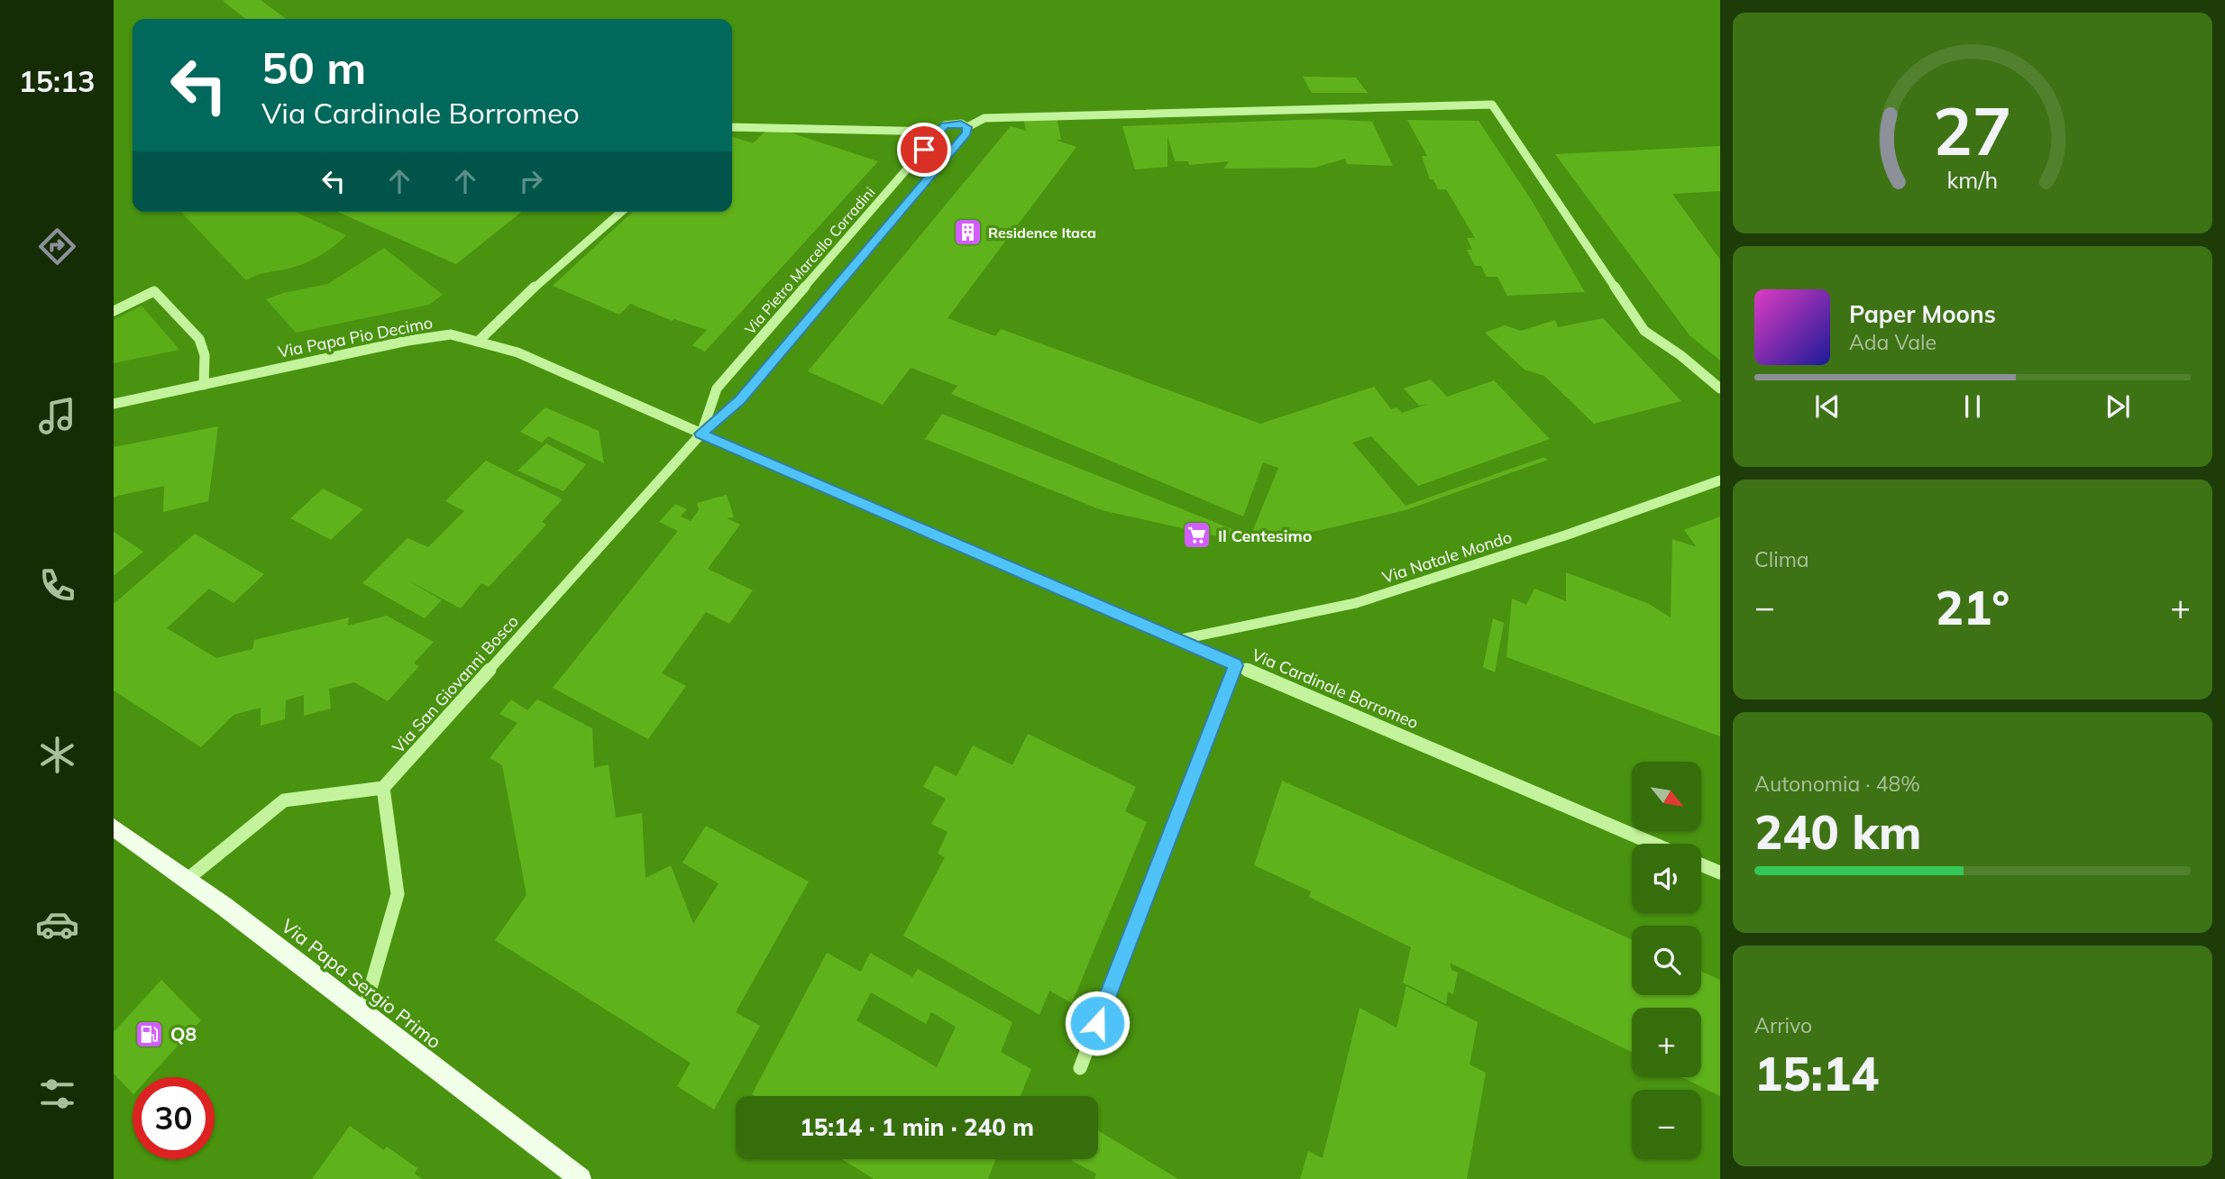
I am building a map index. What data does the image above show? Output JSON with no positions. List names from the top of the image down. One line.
{"streets":{"main road":["Via Papa Sergio Primo"],"street":["Via Pietro Marcello Corradini","Via Papa Pio Decimo","Via Natale Mondo","Via San Giovanni Bosco","Via Cardinale Borromeo"]},"crossings":[["Via Pietro Marcello Corradini","Via Papa Pio Decimo"],["Via Pietro Marcello Corradini","Via San Giovanni Bosco"],["Via Pietro Marcello Corradini","Via Cardinale Borromeo"],["Via Papa Pio Decimo","Via San Giovanni Bosco"],["Via Papa Pio Decimo","Via Cardinale Borromeo"],["Via Natale Mondo","Via Cardinale Borromeo"],["Via San Giovanni Bosco","Via Cardinale Borromeo"]],"places":{"building":["Residence Itaca"],"supermarket":["Il Centesimo"],"fuel station":["Q8"]},"north":"bottom right","page":{"tabs":"15:13","turn":["50 m","Via Cardinale Borromeo"],"song":["Paper Moons","Ada Vale"],"tile":["Clima",["Autonomia · 48%","240 km"],["Arrivo","15:14"]],"heat":["−","21°","+"],"map_buttons":["+","−"],"limit":"30","trip":"15:14 · 1 min · 240 m","gauge":["27","km/h"]}}
